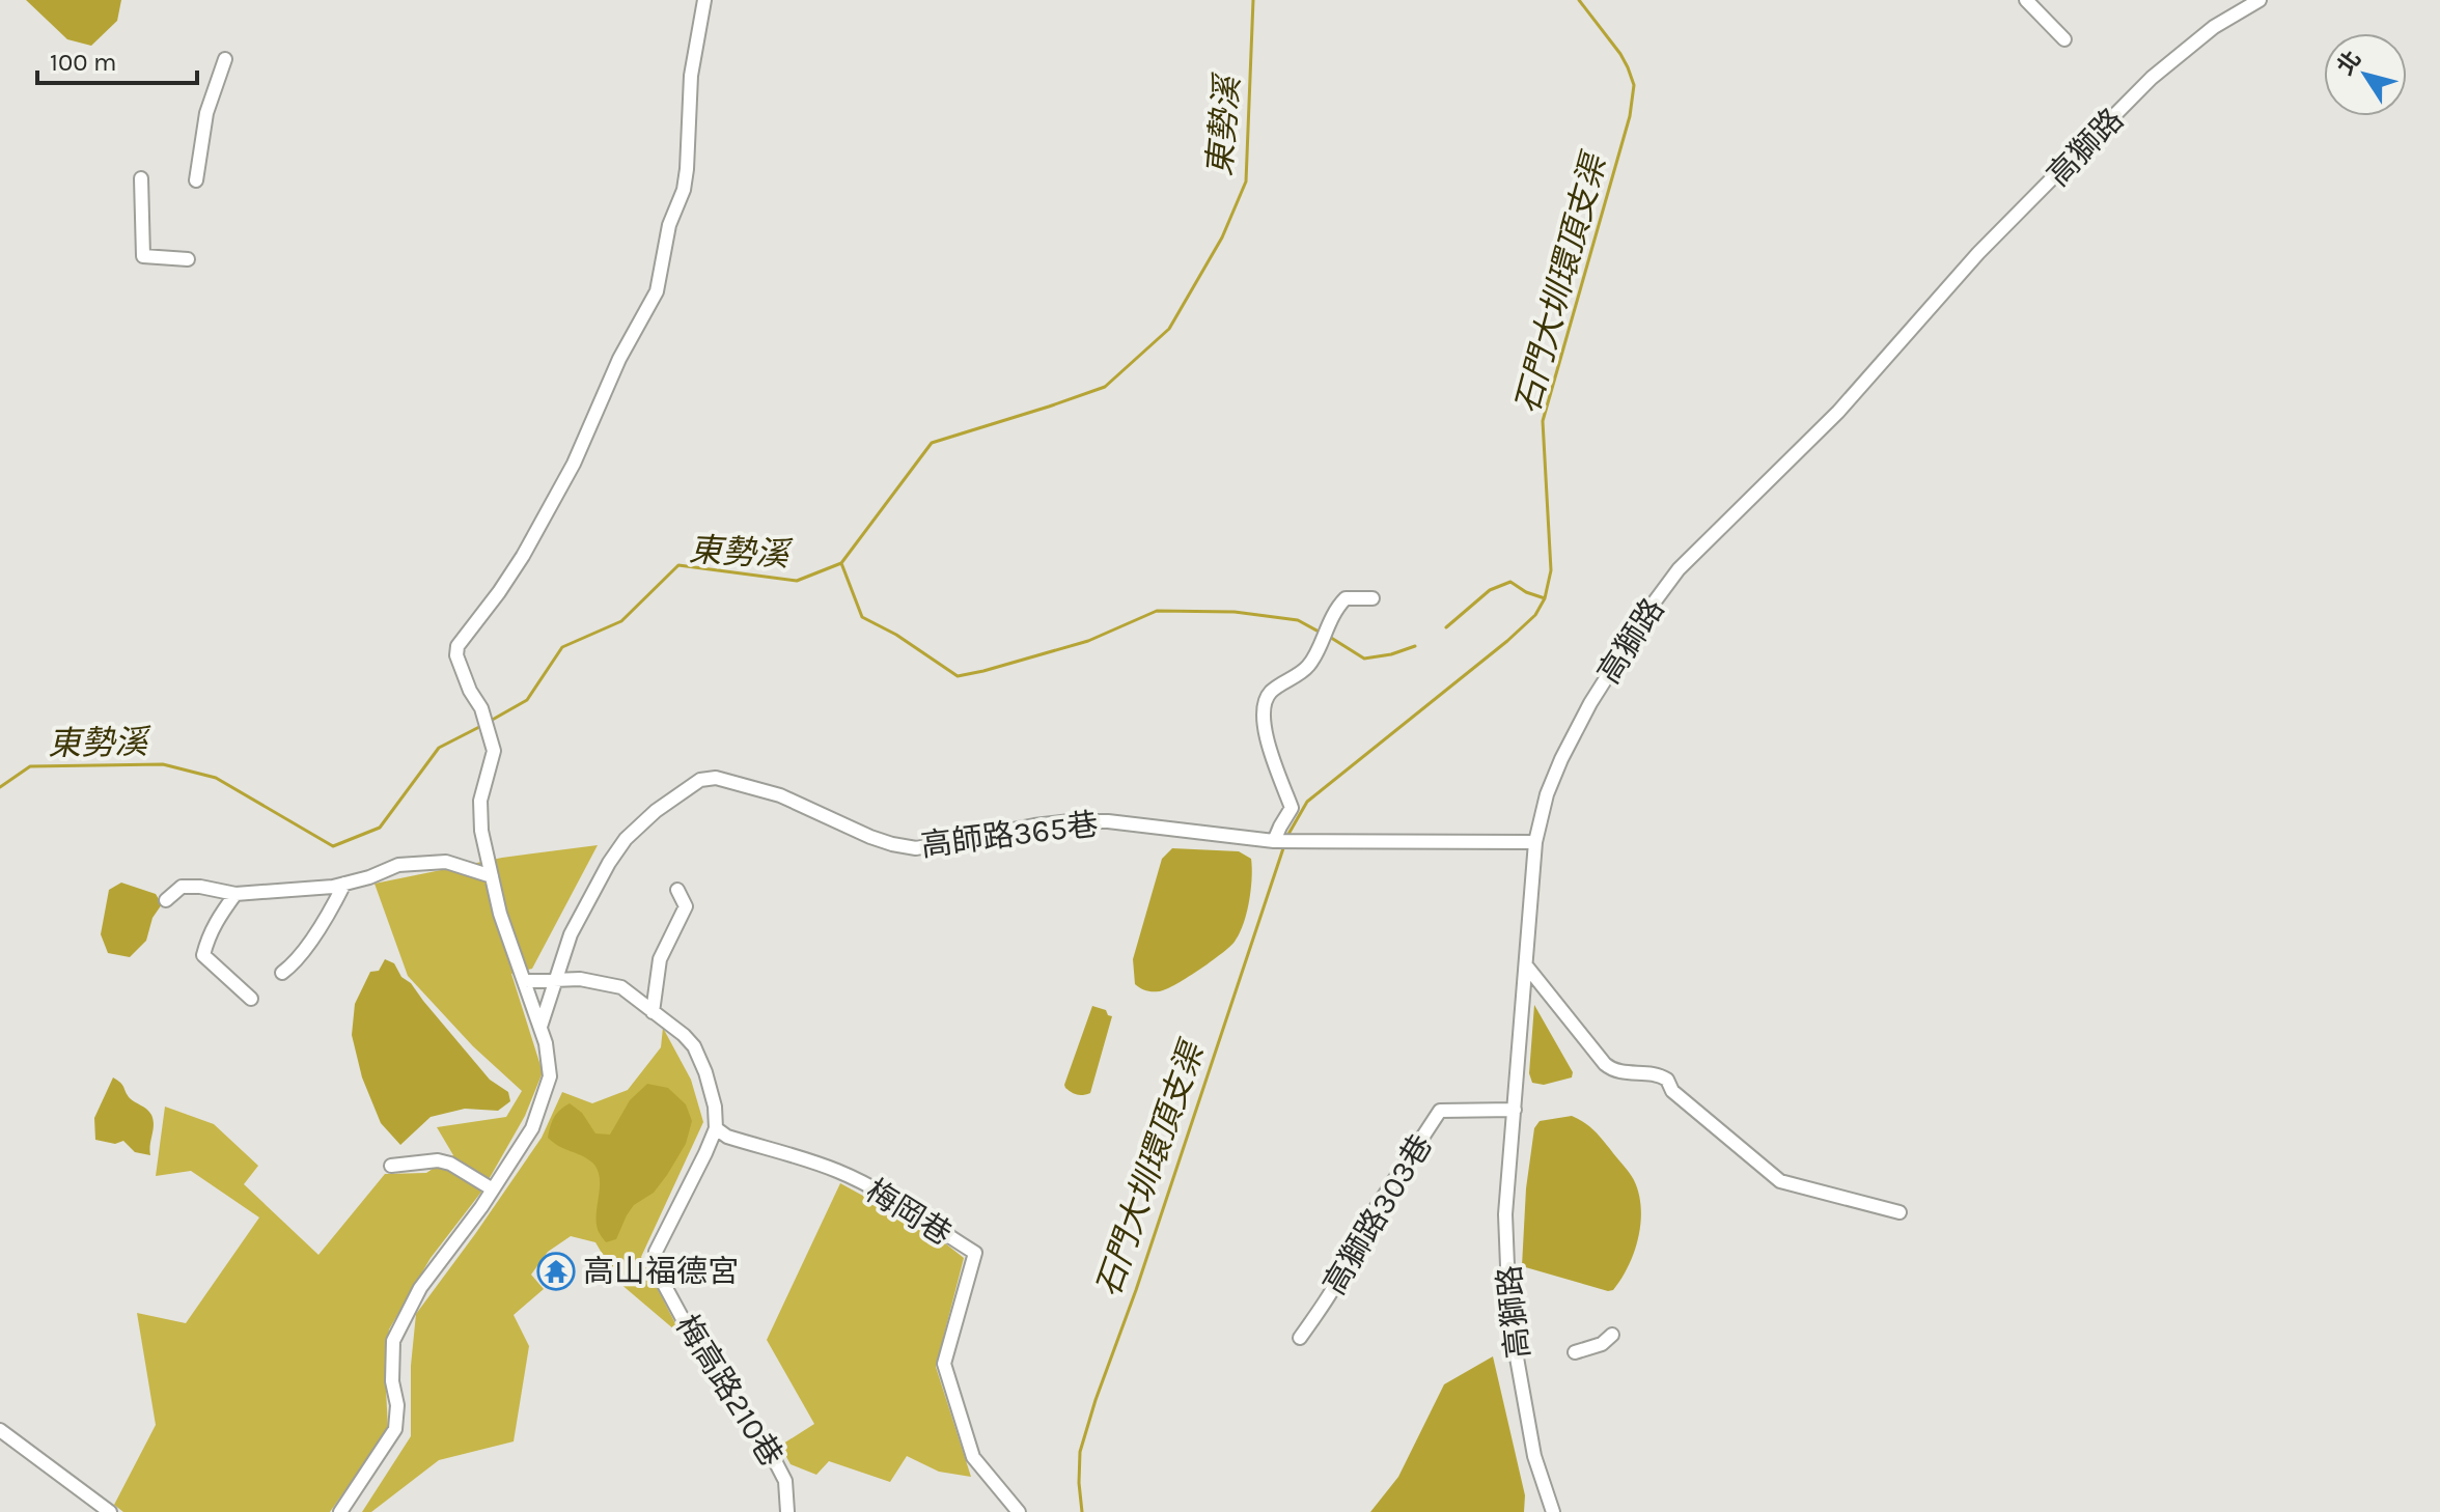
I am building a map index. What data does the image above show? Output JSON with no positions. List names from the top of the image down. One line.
{"streets":{"street":["高獅路","高師路365巷","梅岡巷","高獅路303巷","梅高路210巷"]},"crossings":[["高獅路","高師路365巷"],["高獅路","高獅路303巷"],["梅岡巷","梅高路210巷"]],"water":["東勢溪","石門大圳環頂支渠"],"places":{"temple":["高山福德宮"]},"scale_bar":"100 m","north":"top left"}
